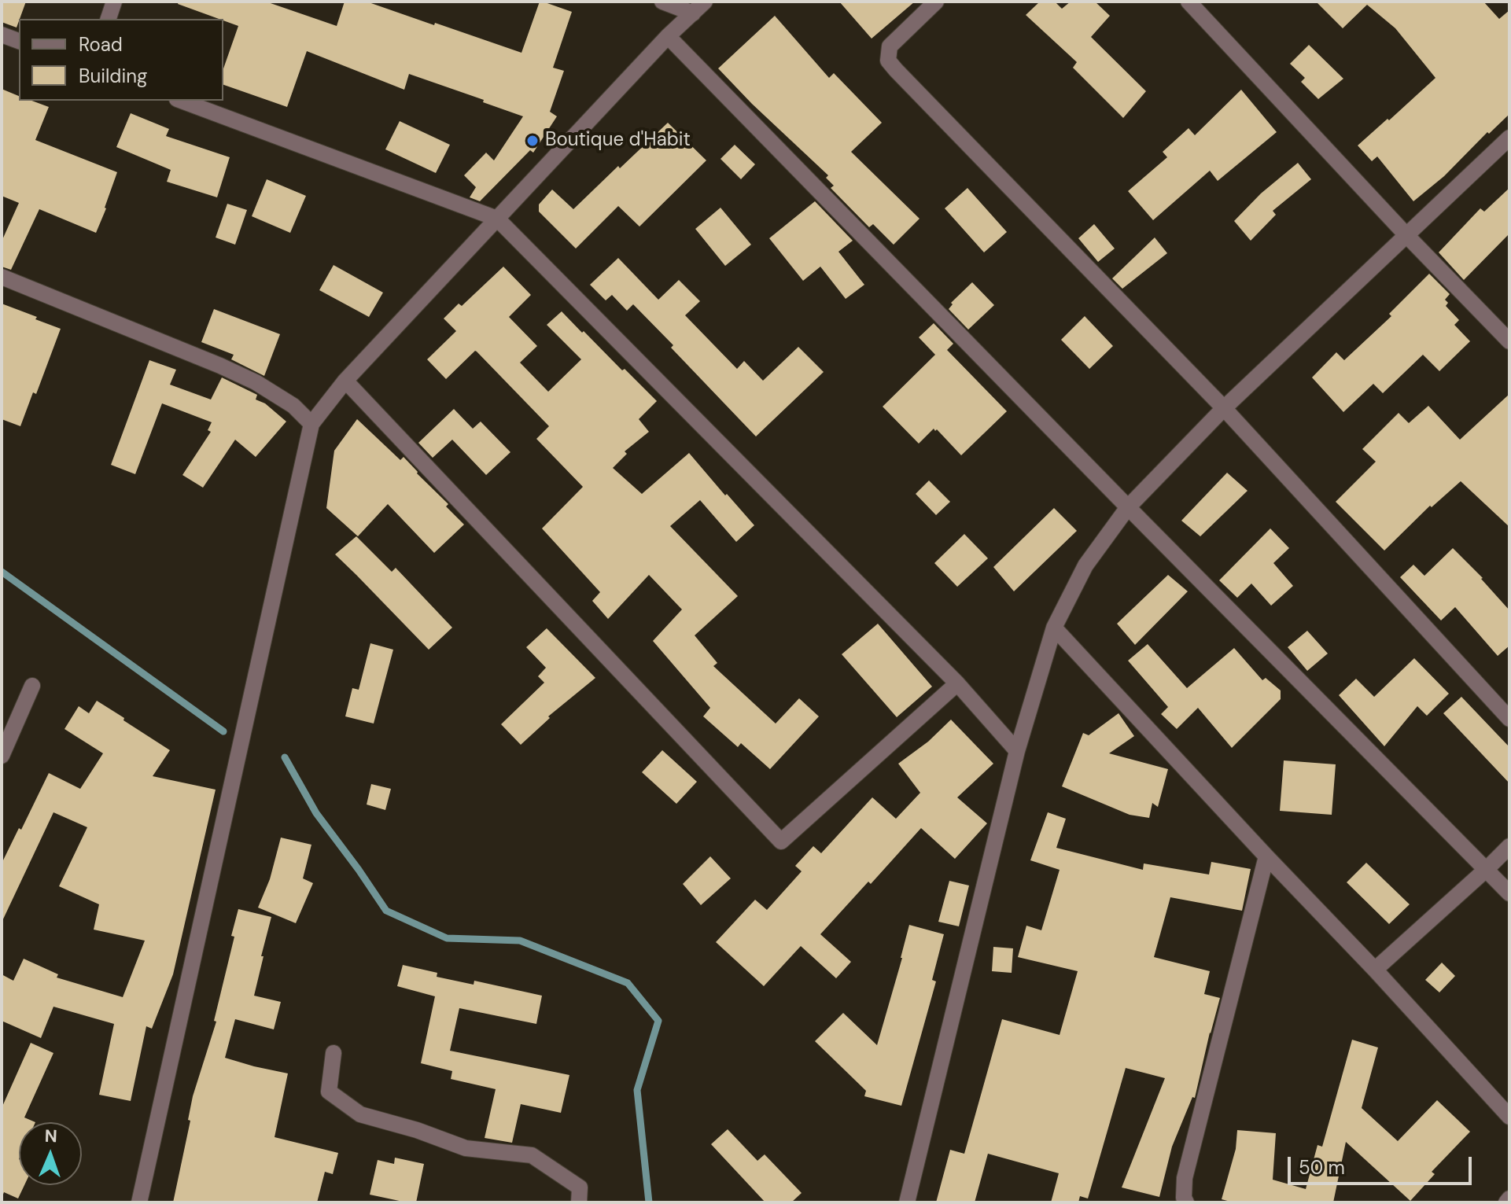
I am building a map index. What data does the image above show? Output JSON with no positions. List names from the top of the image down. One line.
{"places":["Boutique d'Habit"],"legend":["Road","Building"],"scale_bar":"50 m","north":"top"}
